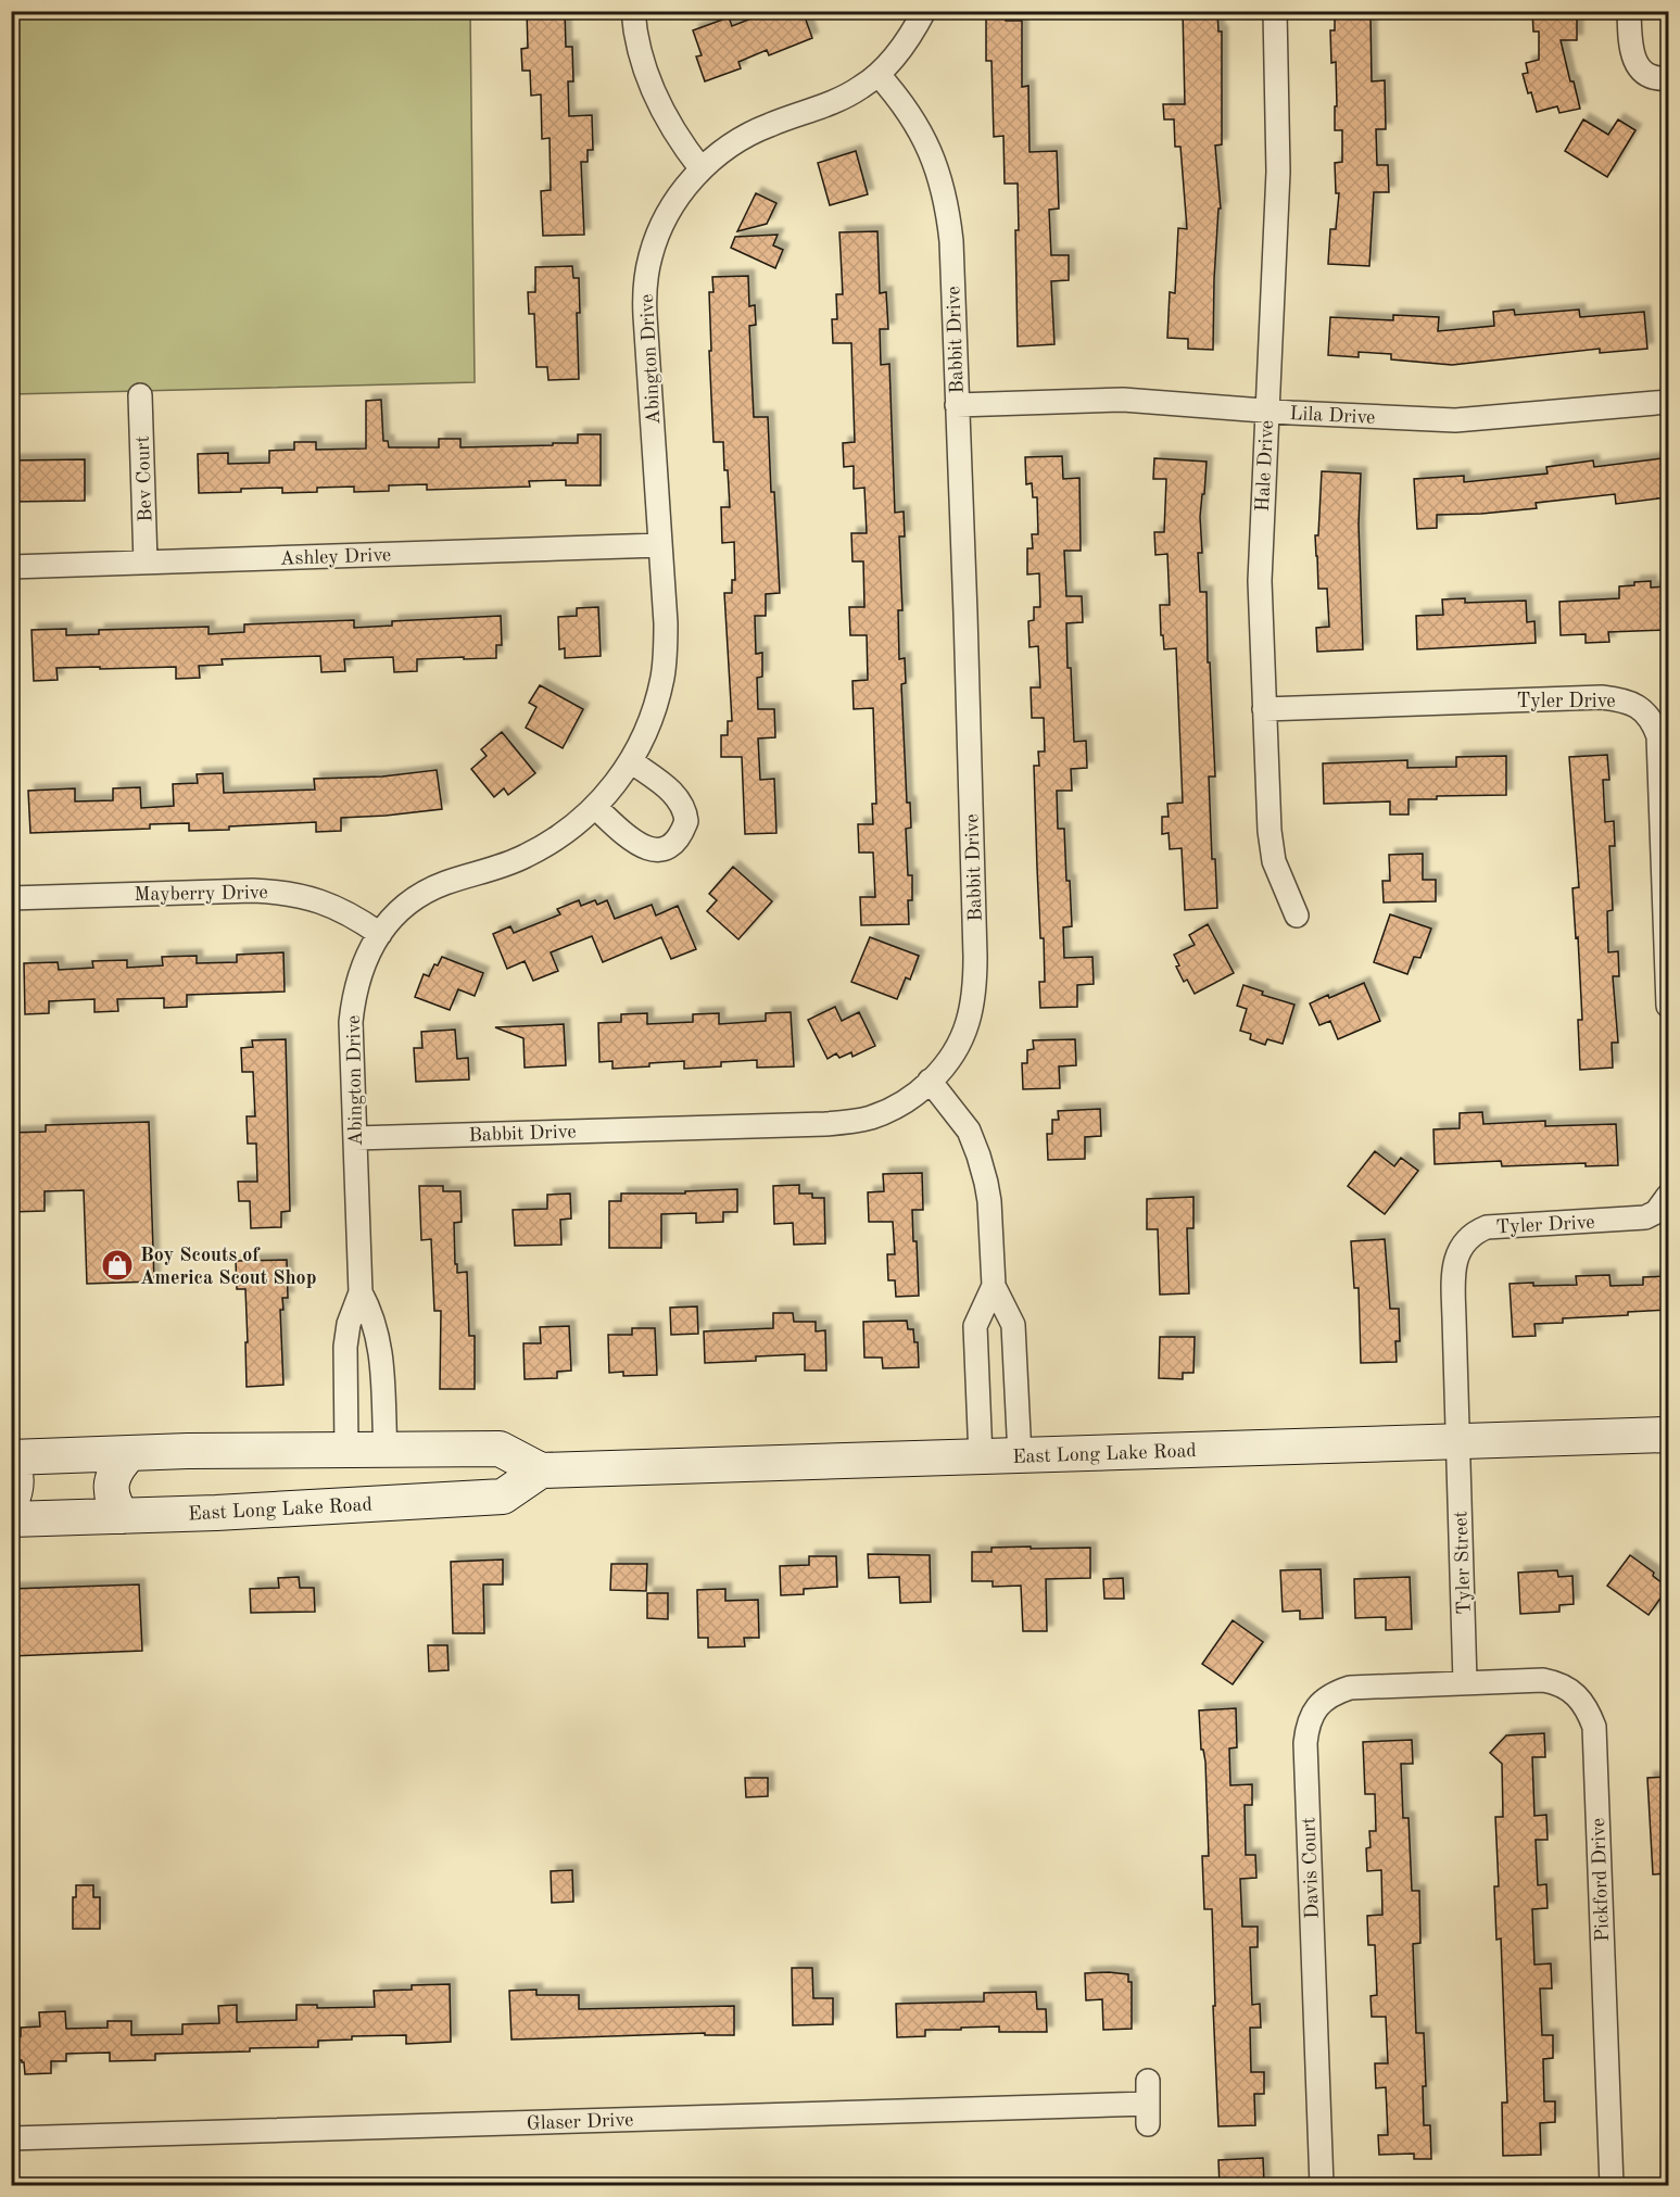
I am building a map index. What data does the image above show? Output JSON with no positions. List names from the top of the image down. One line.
{"streets":{"main road":["East Long Lake Road"],"street":["Babbit Drive","Abington Drive","Lila Drive","Hale Drive","Bev Court","Ashley Drive","Tyler Drive","Mayberry Drive","Tyler Street","Davis Court","Pickford Drive","Glaser Drive"]},"crossings":[["Babbit Drive","Abington Drive"],["Babbit Drive","Lila Drive"],["Abington Drive","Ashley Drive"],["Abington Drive","Mayberry Drive"],["Abington Drive","East Long Lake Road"],["Lila Drive","Hale Drive"],["Hale Drive","Tyler Drive"],["Bev Court","Ashley Drive"],["Tyler Drive","East Long Lake Road"],["Tyler Drive","Tyler Street"],["East Long Lake Road","Tyler Street"],["Tyler Street","Davis Court"],["Tyler Street","Pickford Drive"],["Davis Court","Pickford Drive"]],"places":{"shop":["Boy Scouts of America Scout Shop"]}}
